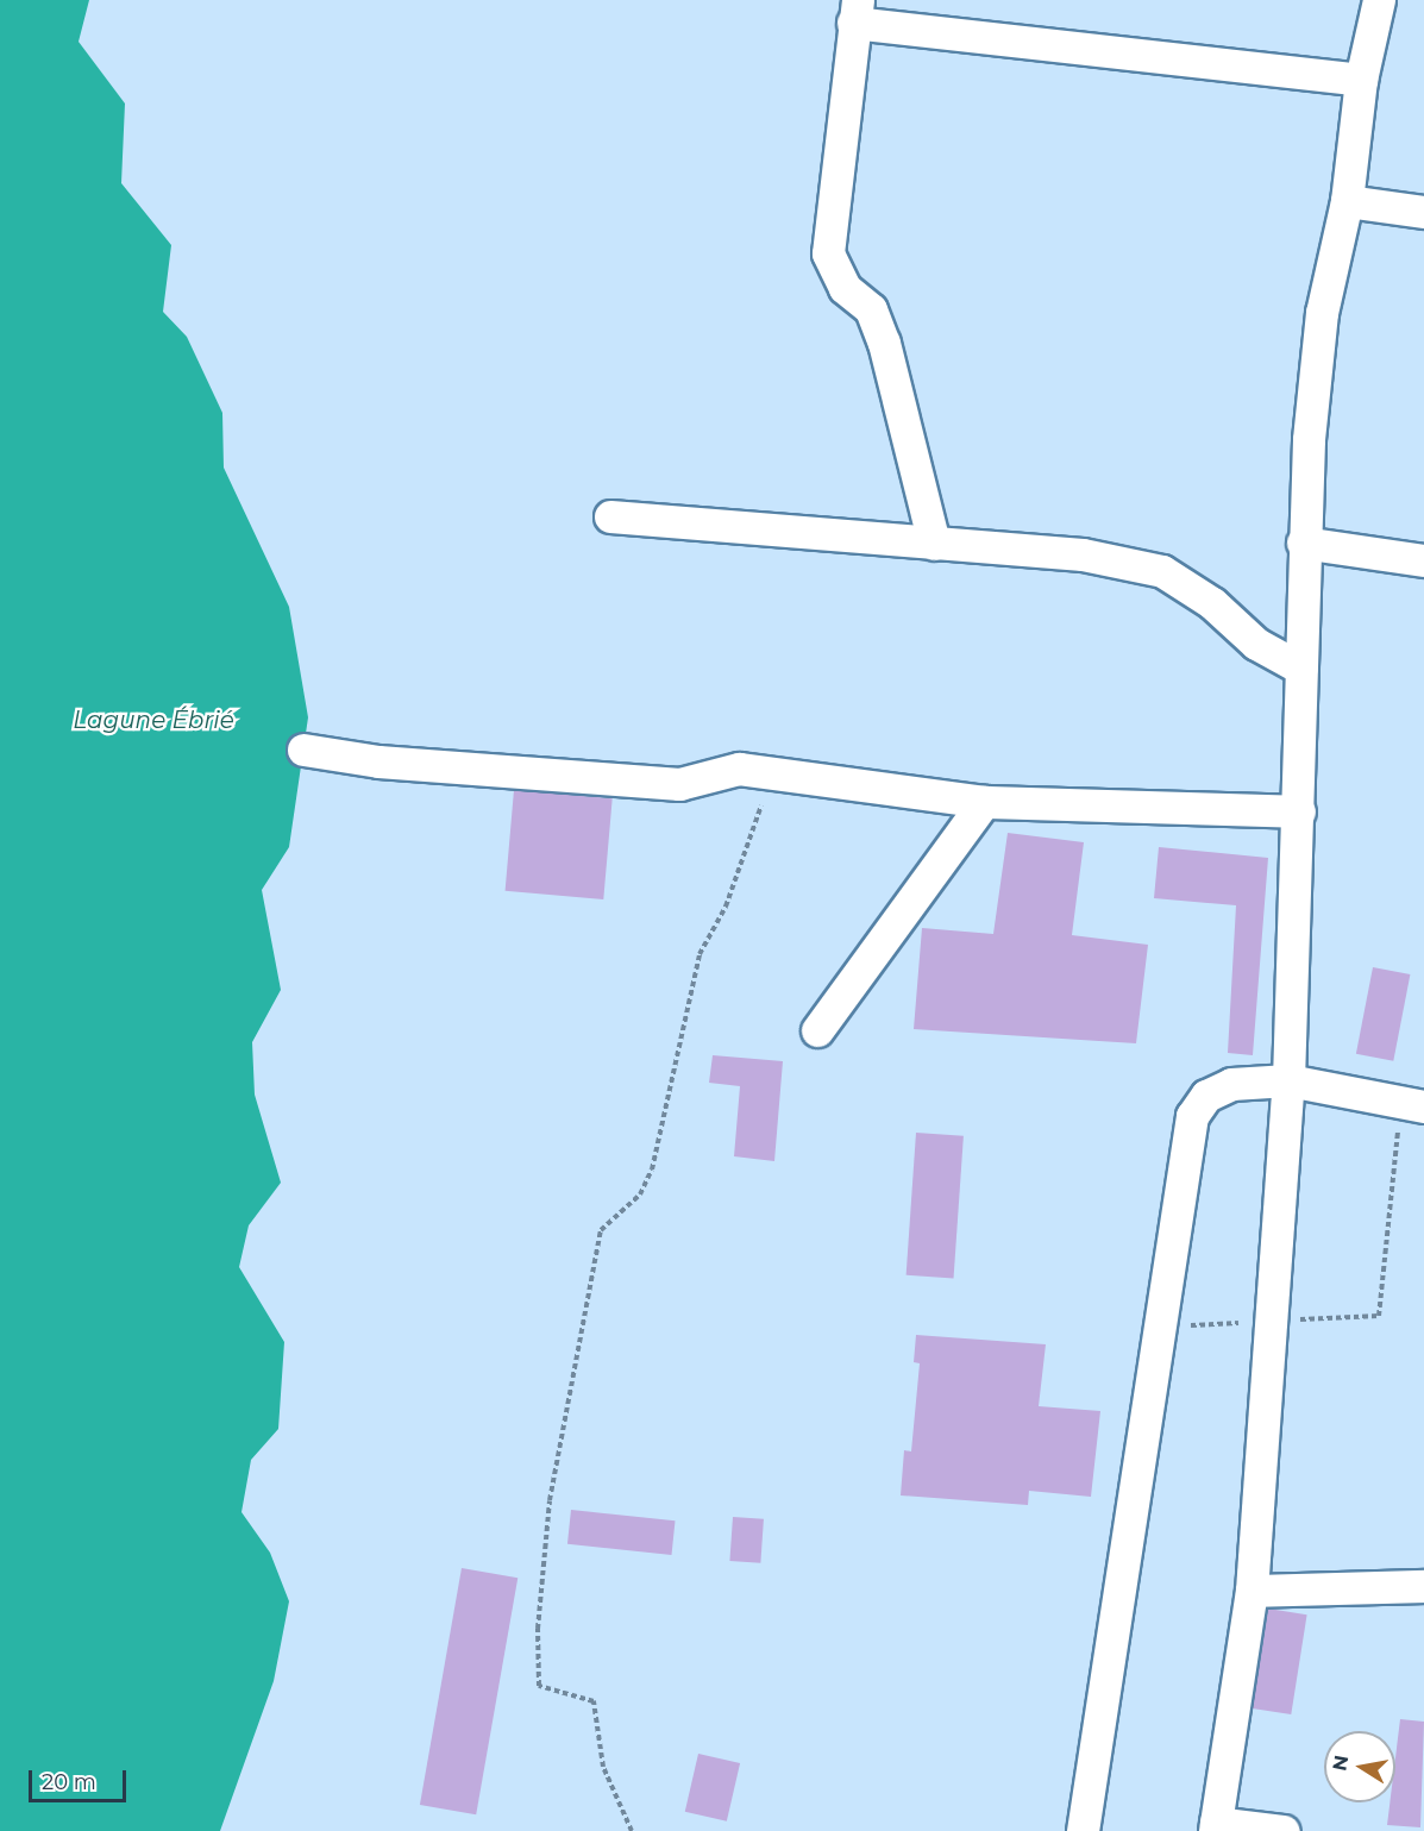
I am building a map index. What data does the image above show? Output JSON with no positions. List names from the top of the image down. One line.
{"water":["Lagune Ébrié"],"scale_bar":"20 m","north":"left"}
